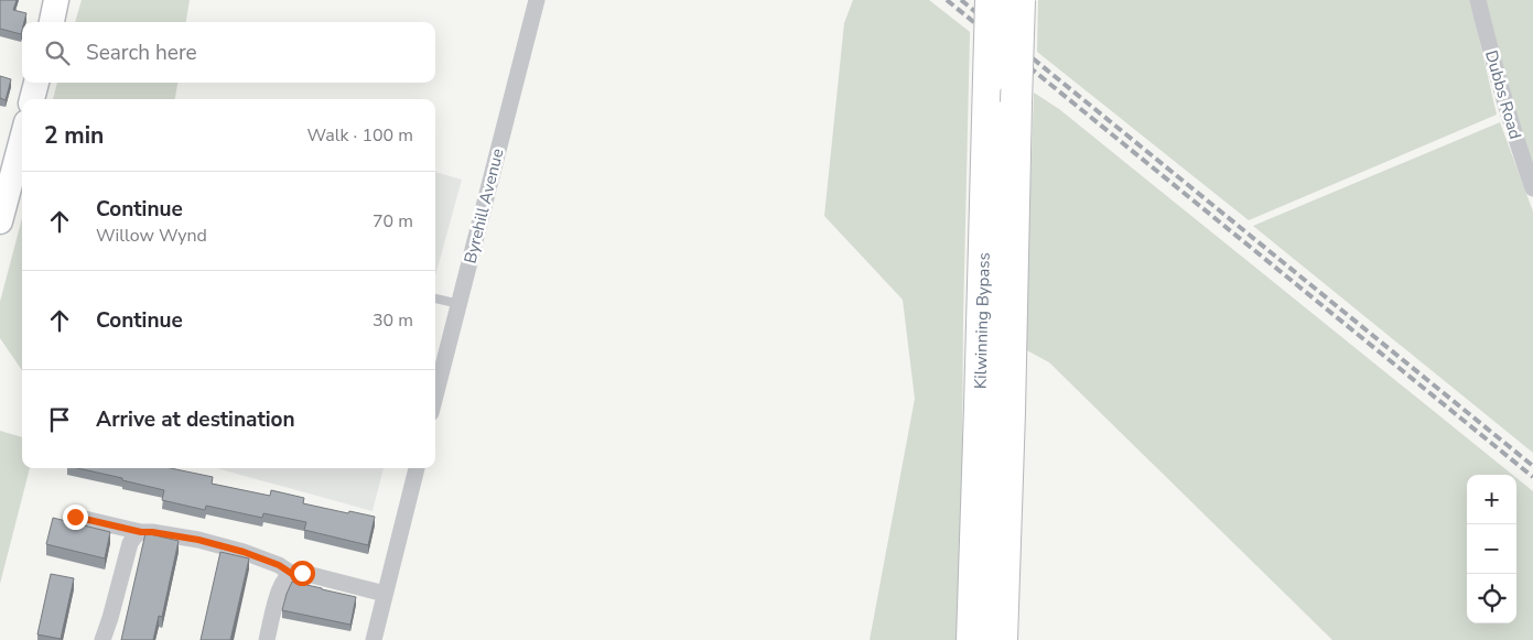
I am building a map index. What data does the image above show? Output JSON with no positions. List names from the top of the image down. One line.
{"streets":{"highway":["Kilwinning Bypass"],"street":["Dubbs Road","Byrehill Avenue"]},"page":{"search":"Search here","heading":["2 min","Walk · 100 m"],"list":[["Continue","Willow Wynd","70 m"],["Continue","30 m"],"Arrive at destination"],"map_buttons":["+","−"]}}
